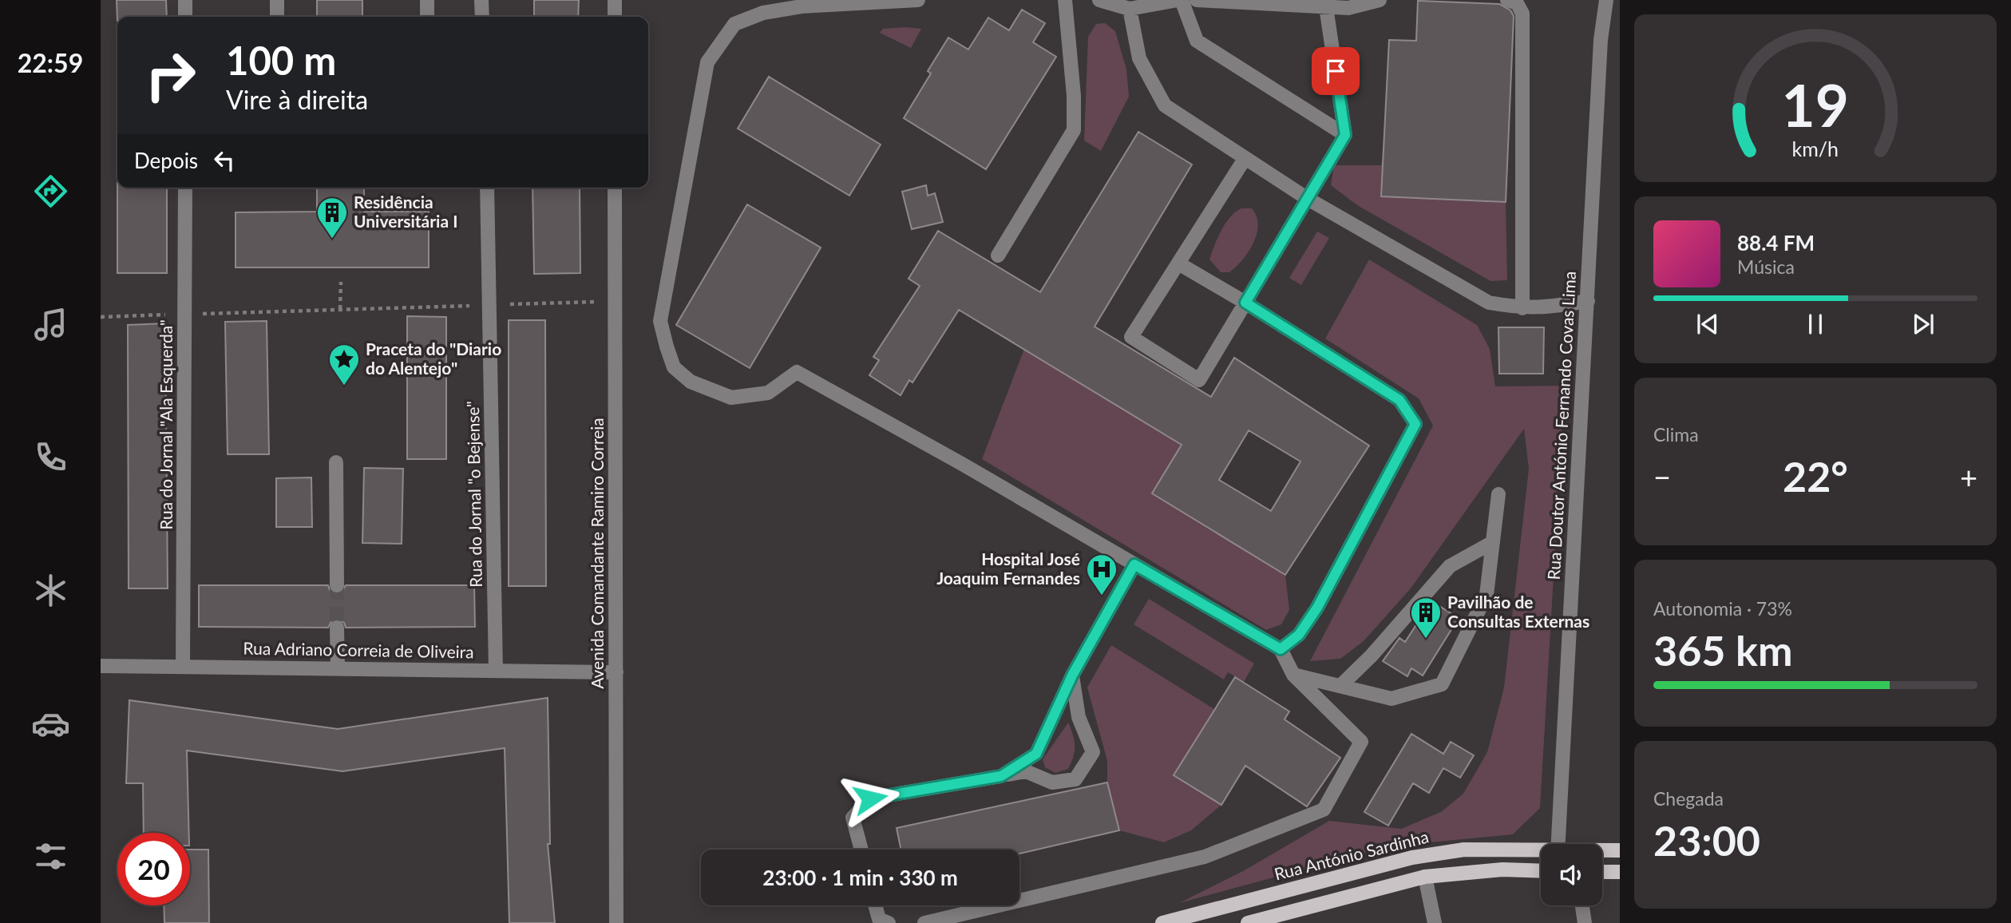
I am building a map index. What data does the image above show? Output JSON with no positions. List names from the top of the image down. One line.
{"streets":{"main road":["Rua António Sardinha"],"street":["Rua do Jornal \"Ala Esquerda\"","Rua Doutor António Fernando Covas Lima","Rua do Jornal \"o Bejense\"","Avenida Comandante Ramiro Correia","Rua Adriano Correia de Oliveira"]},"crossings":[["Rua do Jornal \"Ala Esquerda\"","Rua Adriano Correia de Oliveira"],["Rua do Jornal \"o Bejense\"","Rua Adriano Correia de Oliveira"],["Avenida Comandante Ramiro Correia","Rua Adriano Correia de Oliveira"]],"places":{"building":["Residência Universitária I","Pavilhão de Consultas Externas"],"place":["Praceta do \"Diario do Alentejo\""],"hospital":["Hospital José Joaquim Fernandes"]},"page":{"tabs":"22:59","turn":["100 m","Vire à direita"],"then":"Depois","song":["88.4 FM","Música"],"tile":["Clima",["Autonomia · 73%","365 km"],["Chegada","23:00"]],"heat":["−","22°","+"],"limit":"20","trip":"23:00 · 1 min · 330 m","gauge":["19","km/h"]}}
